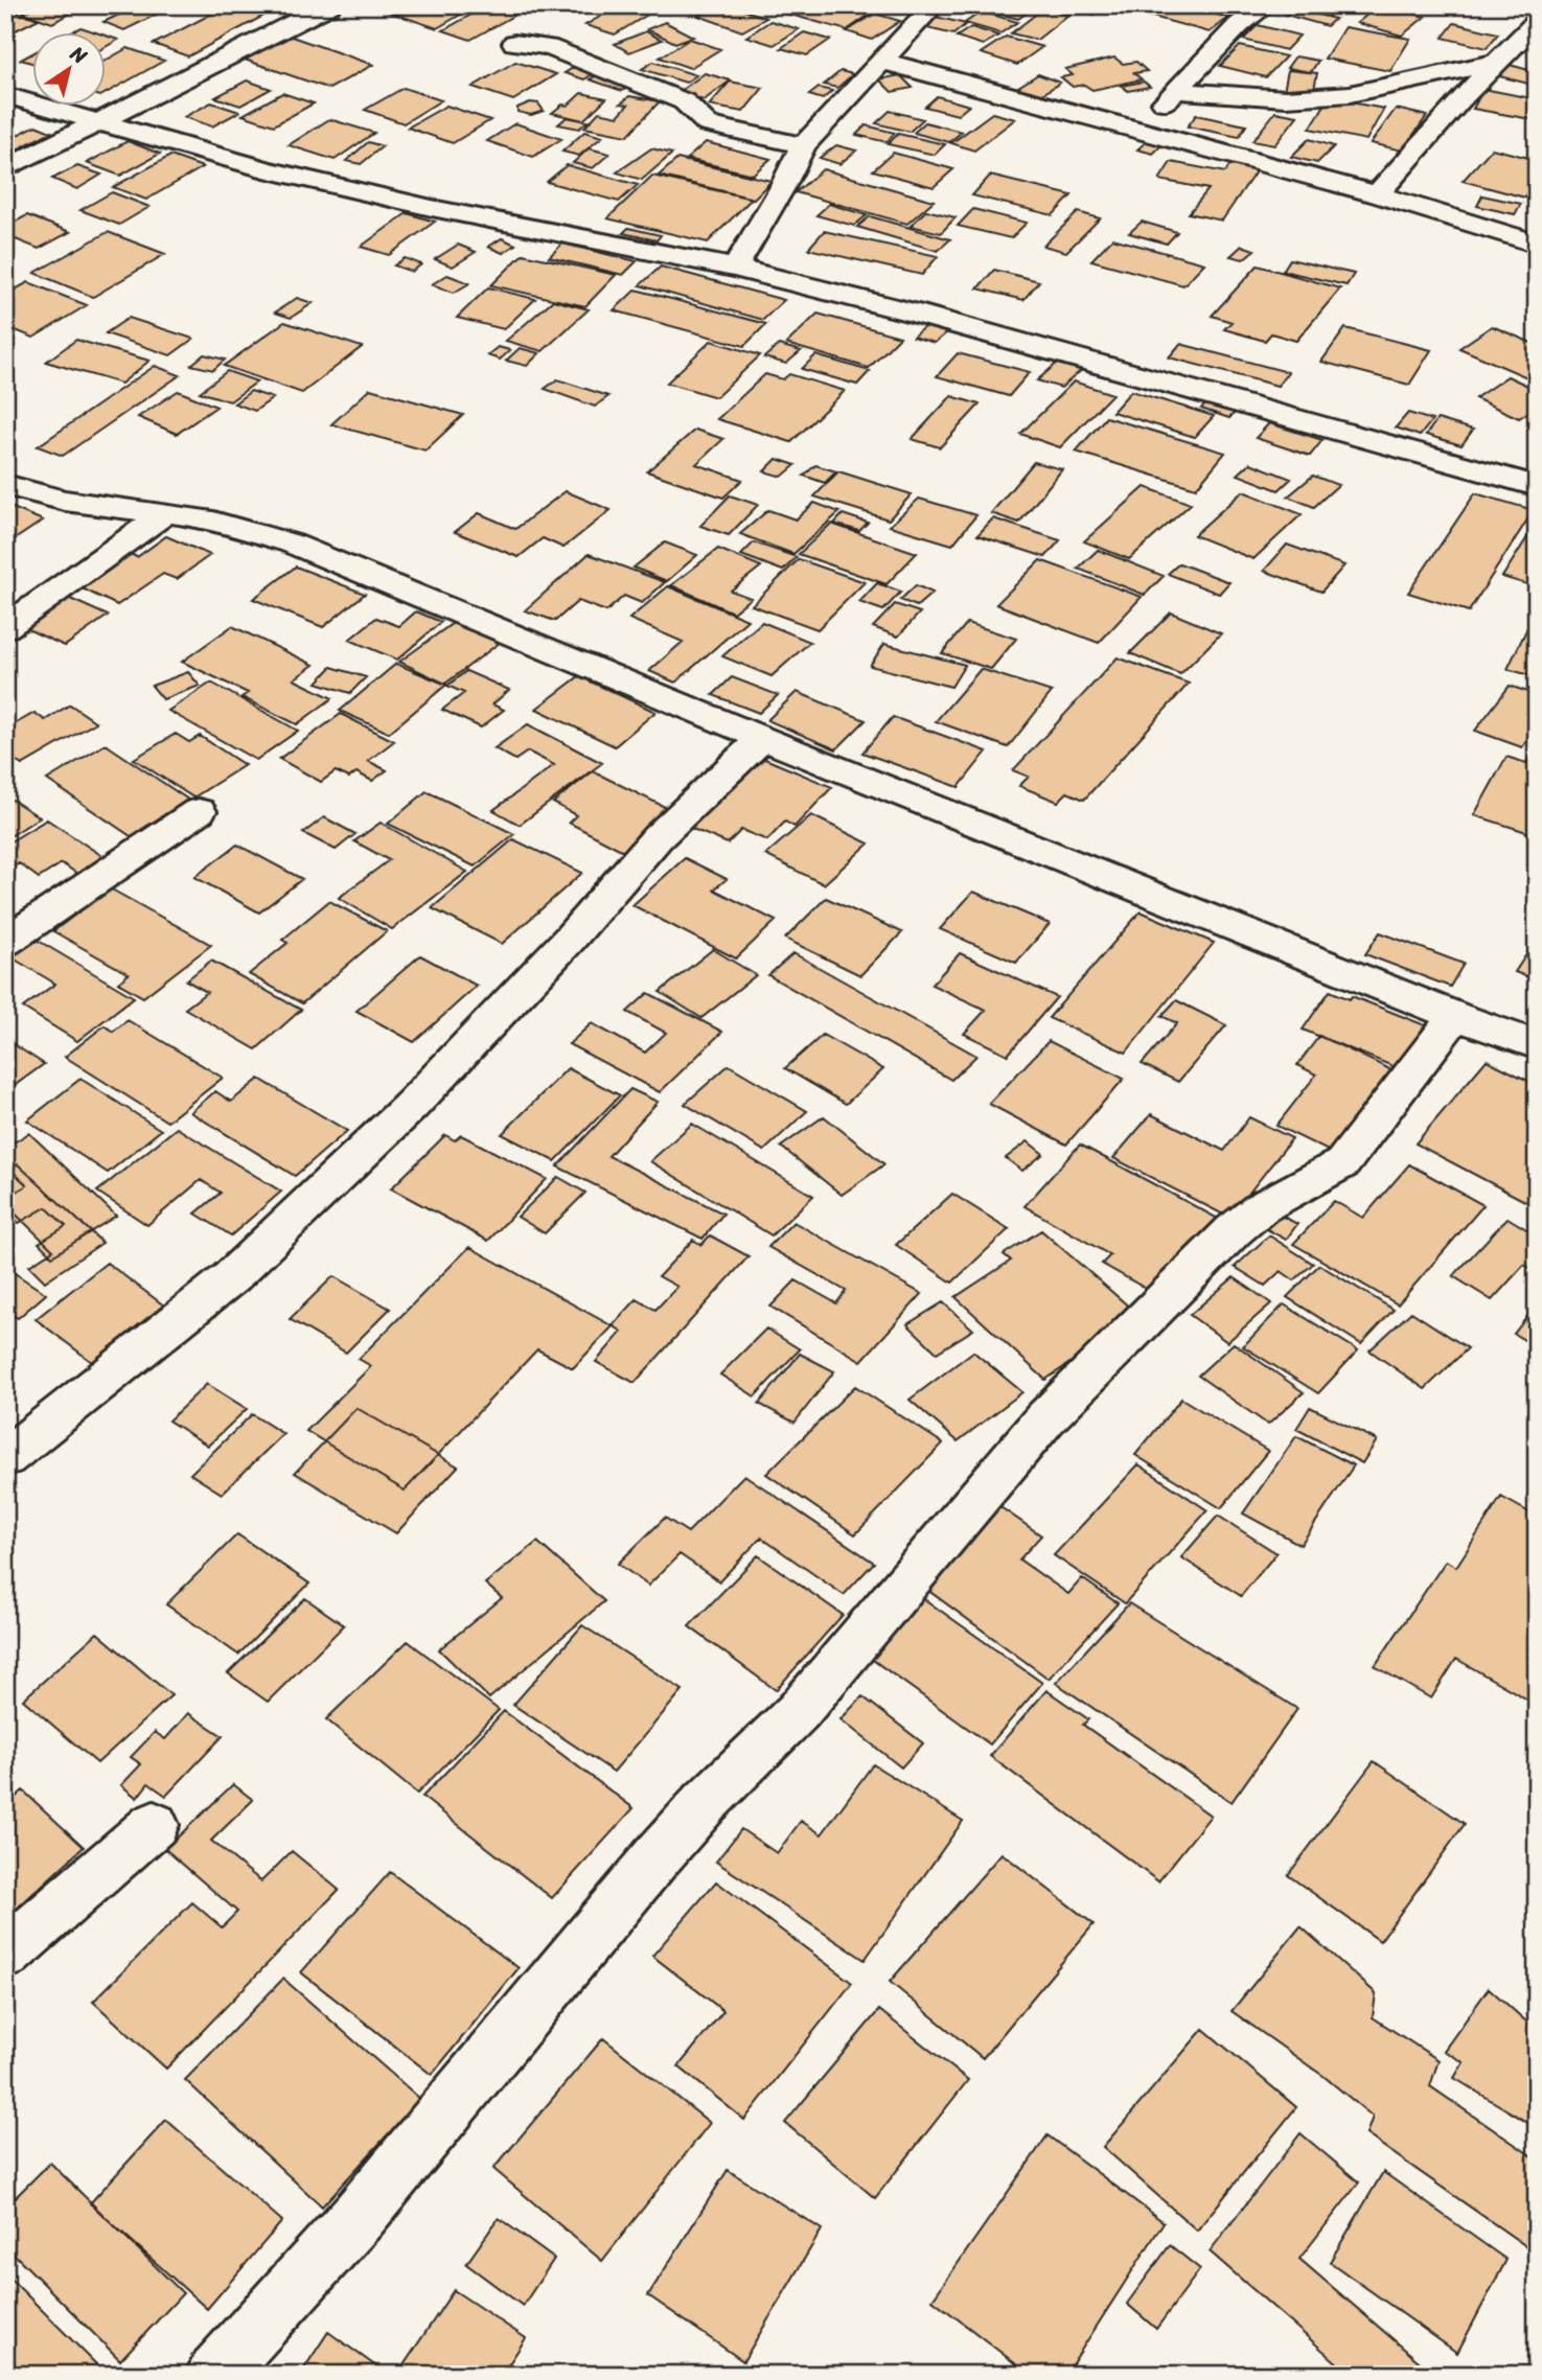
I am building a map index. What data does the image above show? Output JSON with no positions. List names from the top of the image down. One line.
{"north":"top right"}
